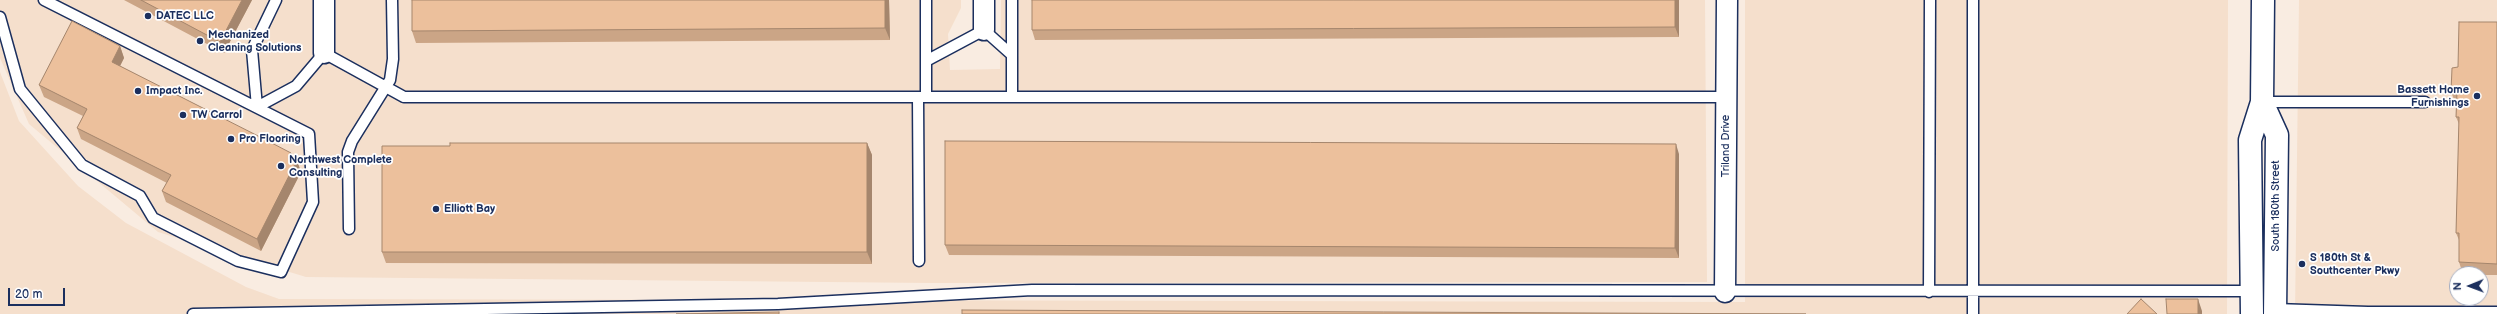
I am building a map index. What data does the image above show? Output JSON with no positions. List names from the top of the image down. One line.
{"streets":{"main road":["South 180th Street"],"street":["Triland Drive"]},"places":["DATEC LLC","Mechanized Cleaning Solutions","Impact Inc.","Bassett Home Furnishings","TW Carrol","Pro Flooring","Northwest Complete Consulting","Elliott Bay","S 180th St & Southcenter Pkwy"],"scale_bar":"20 m","north":"left"}
